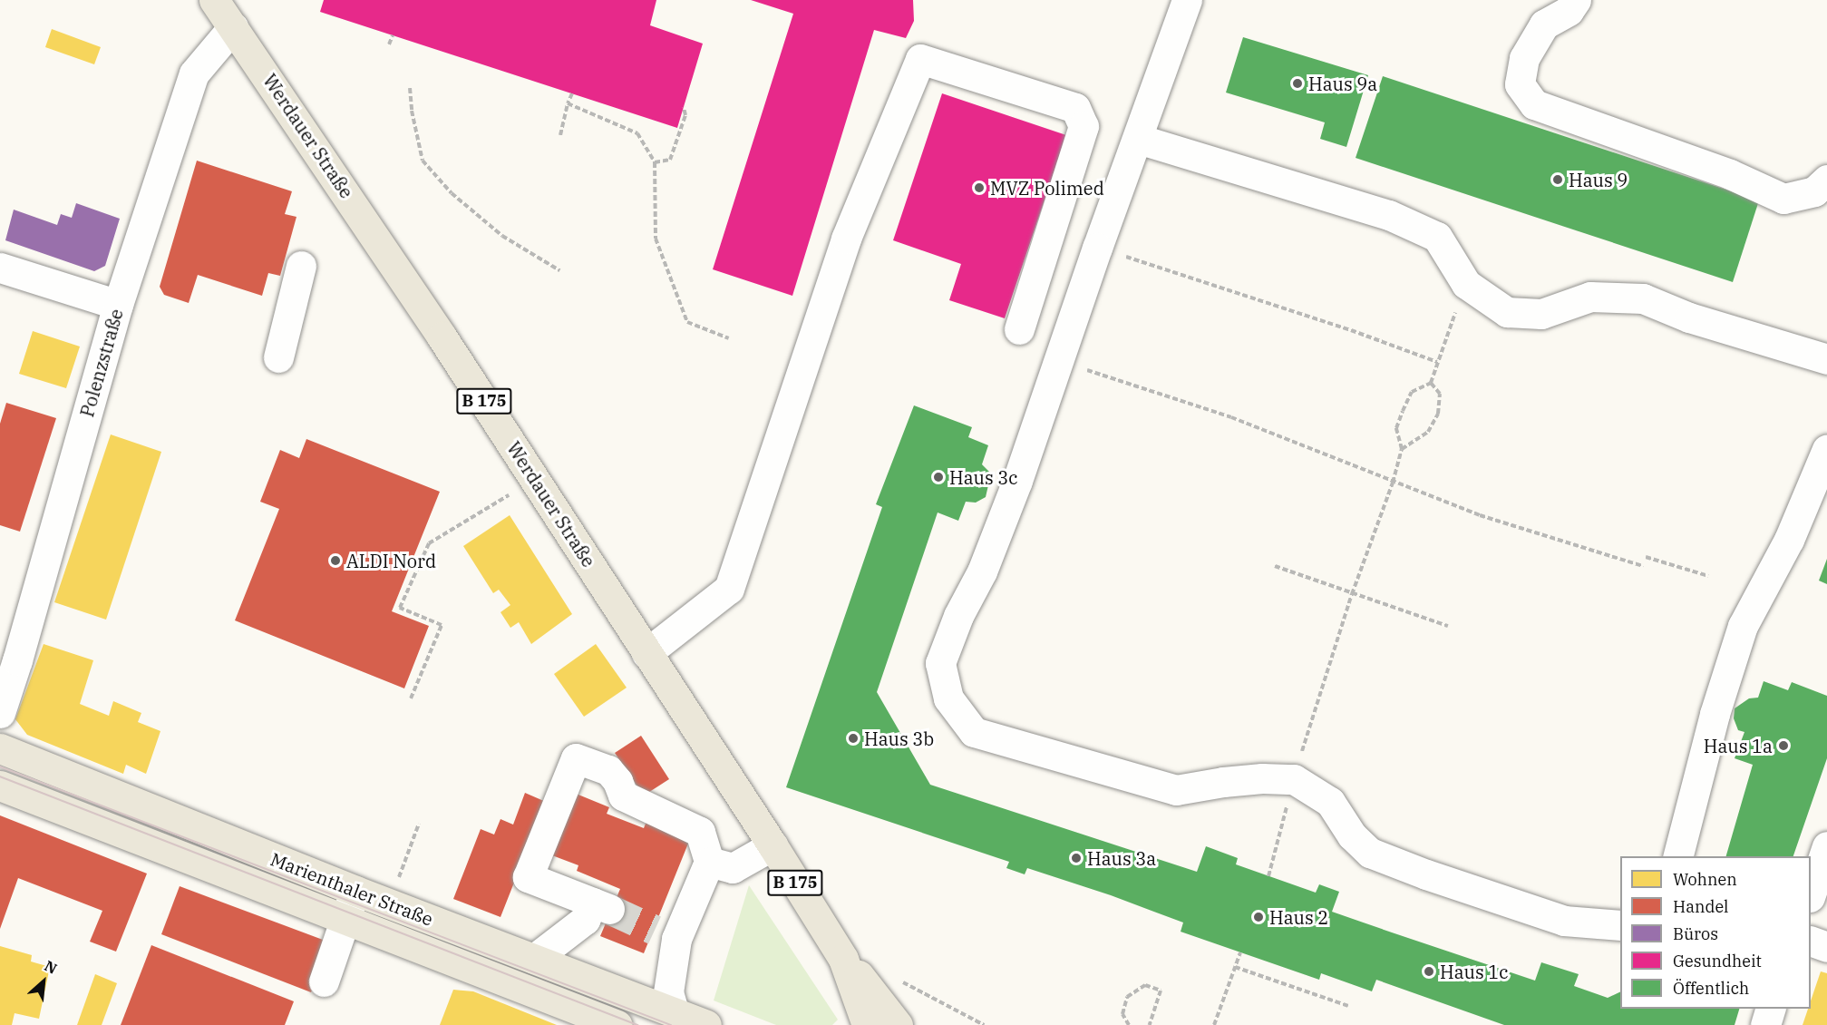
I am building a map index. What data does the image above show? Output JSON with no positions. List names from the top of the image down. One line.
{"streets":{"main road":["Werdauer Straße","B 175","Marienthaler Straße"],"street":["Polenzstraße"]},"crossings":[["Werdauer Straße","Polenzstraße"]],"places":["Haus 9a","Haus 9","MVZ Polimed","Haus 3c","ALDI Nord","Haus 3b","Haus 1a","Haus 3a","Haus 2","Haus 1c"],"legend":["Wohnen","Handel","Büros","Gesundheit","Öffentlich"],"north":"top right"}
